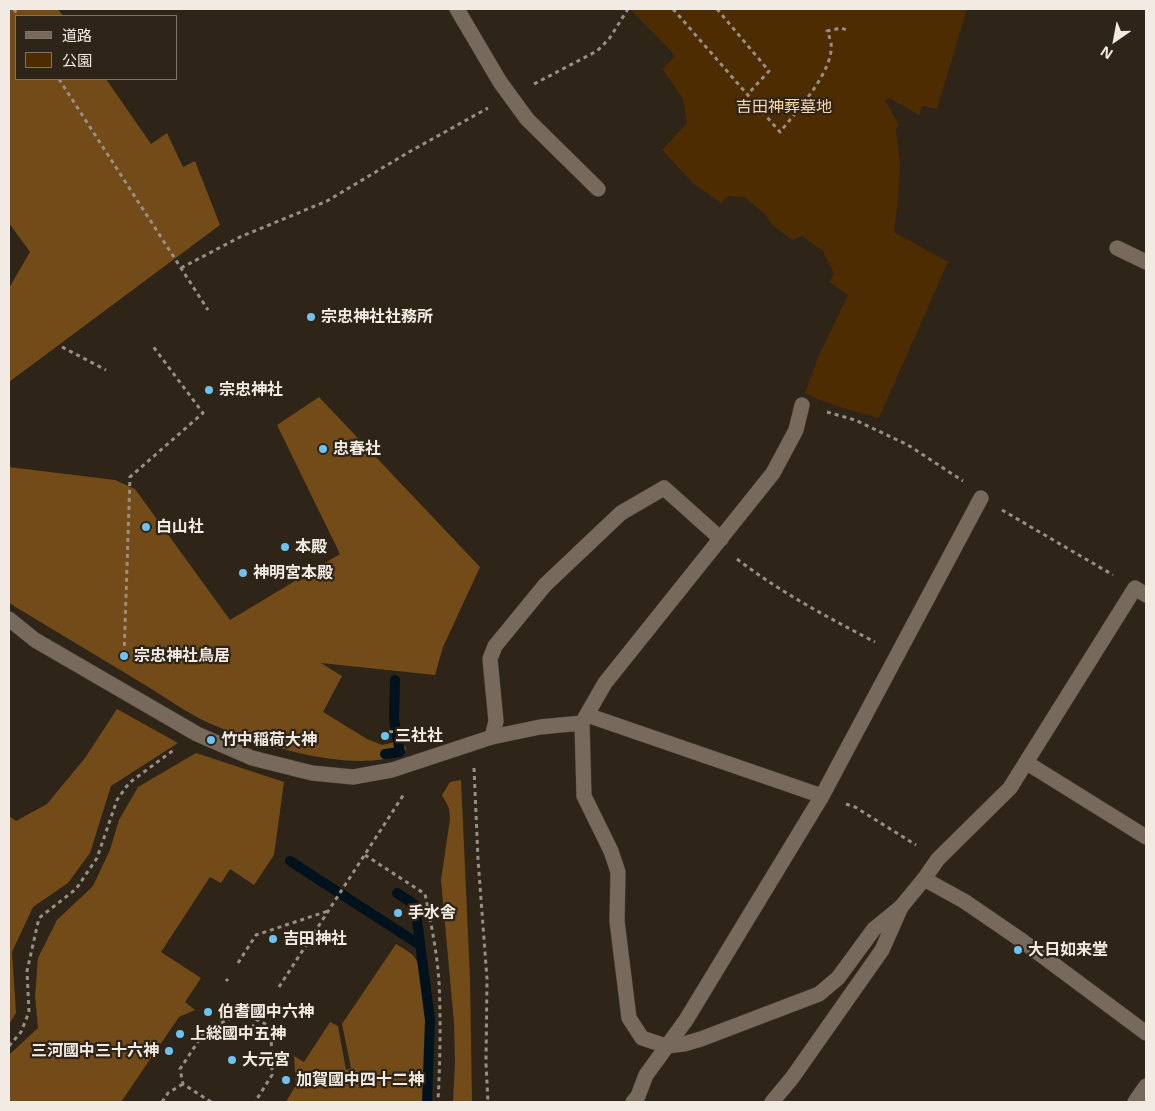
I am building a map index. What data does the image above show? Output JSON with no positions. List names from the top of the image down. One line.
{"parks":["吉田神葬墓地"],"places":["宗忠神社社務所","宗忠神社","忠春社","白山社","本殿","神明宮本殿","宗忠神社鳥居","三社社","竹中稲荷大神","手水舎","吉田神社","大日如来堂","伯耆國中六神","上総國中五神","三河國中三十六神","大元宮","加賀國中四十二神"],"legend":["道路","公園"],"north":"bottom left"}
